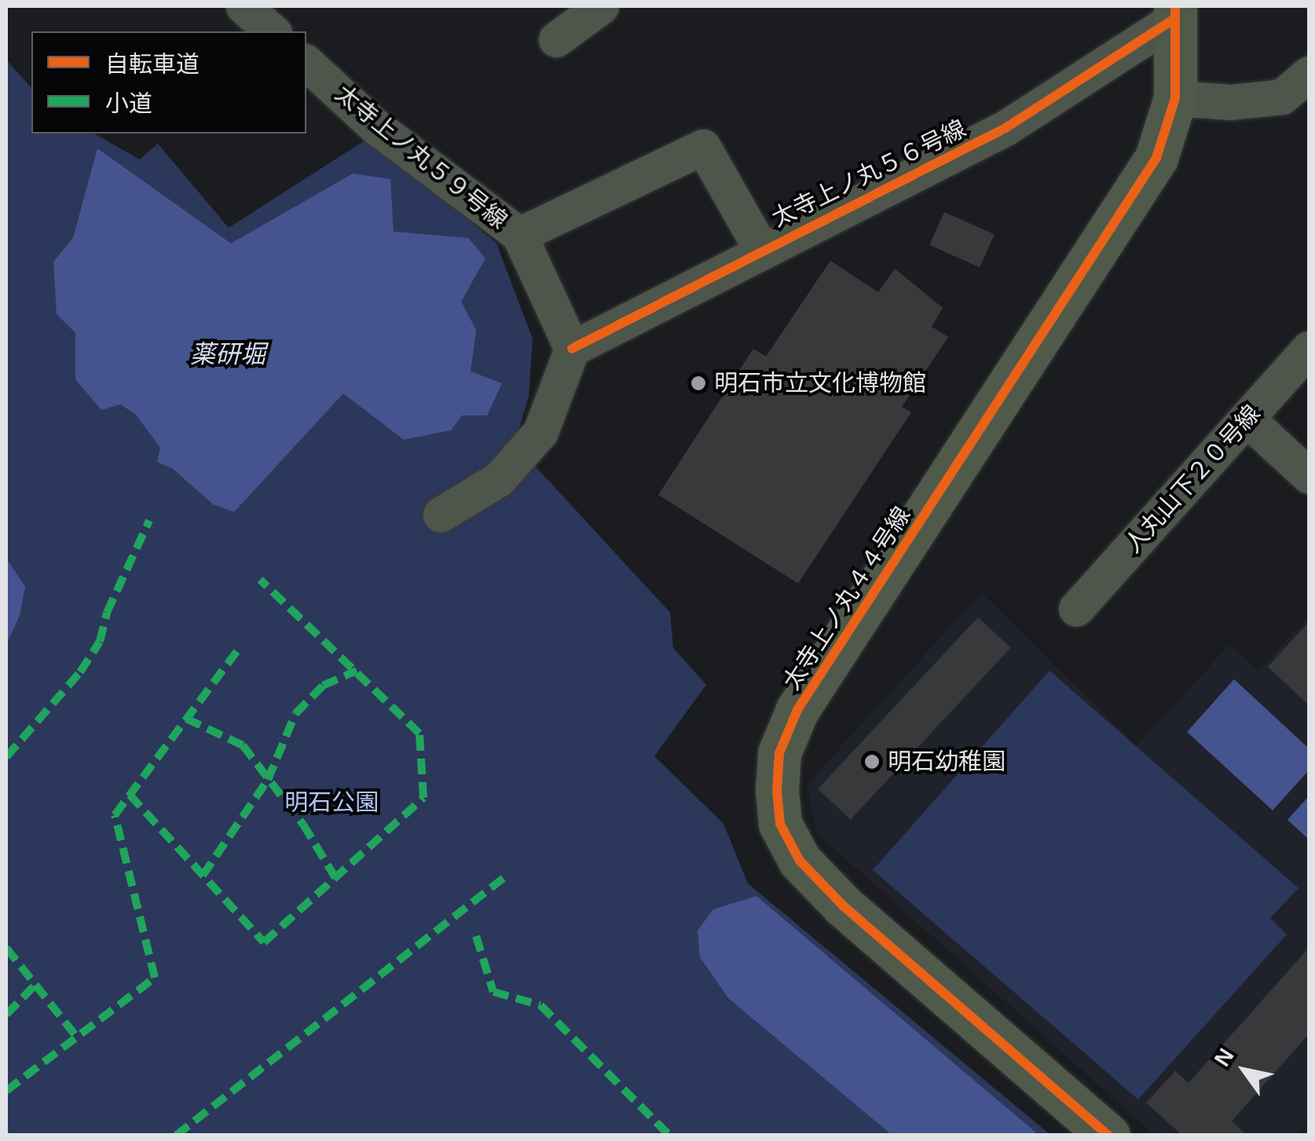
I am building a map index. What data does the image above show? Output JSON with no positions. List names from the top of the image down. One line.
{"streets":{"street":["太寺上ノ丸５９号線","太寺上ノ丸５６号線","人丸山下２０号線","太寺上ノ丸４４号線"]},"crossings":[["太寺上ノ丸５９号線","太寺上ノ丸５６号線"],["太寺上ノ丸５６号線","太寺上ノ丸４４号線"]],"water":["薬研堀"],"parks":["明石公園"],"places":["明石市立文化博物館","明石幼稚園"],"legend":["自転車道","小道"],"north":"top left"}
